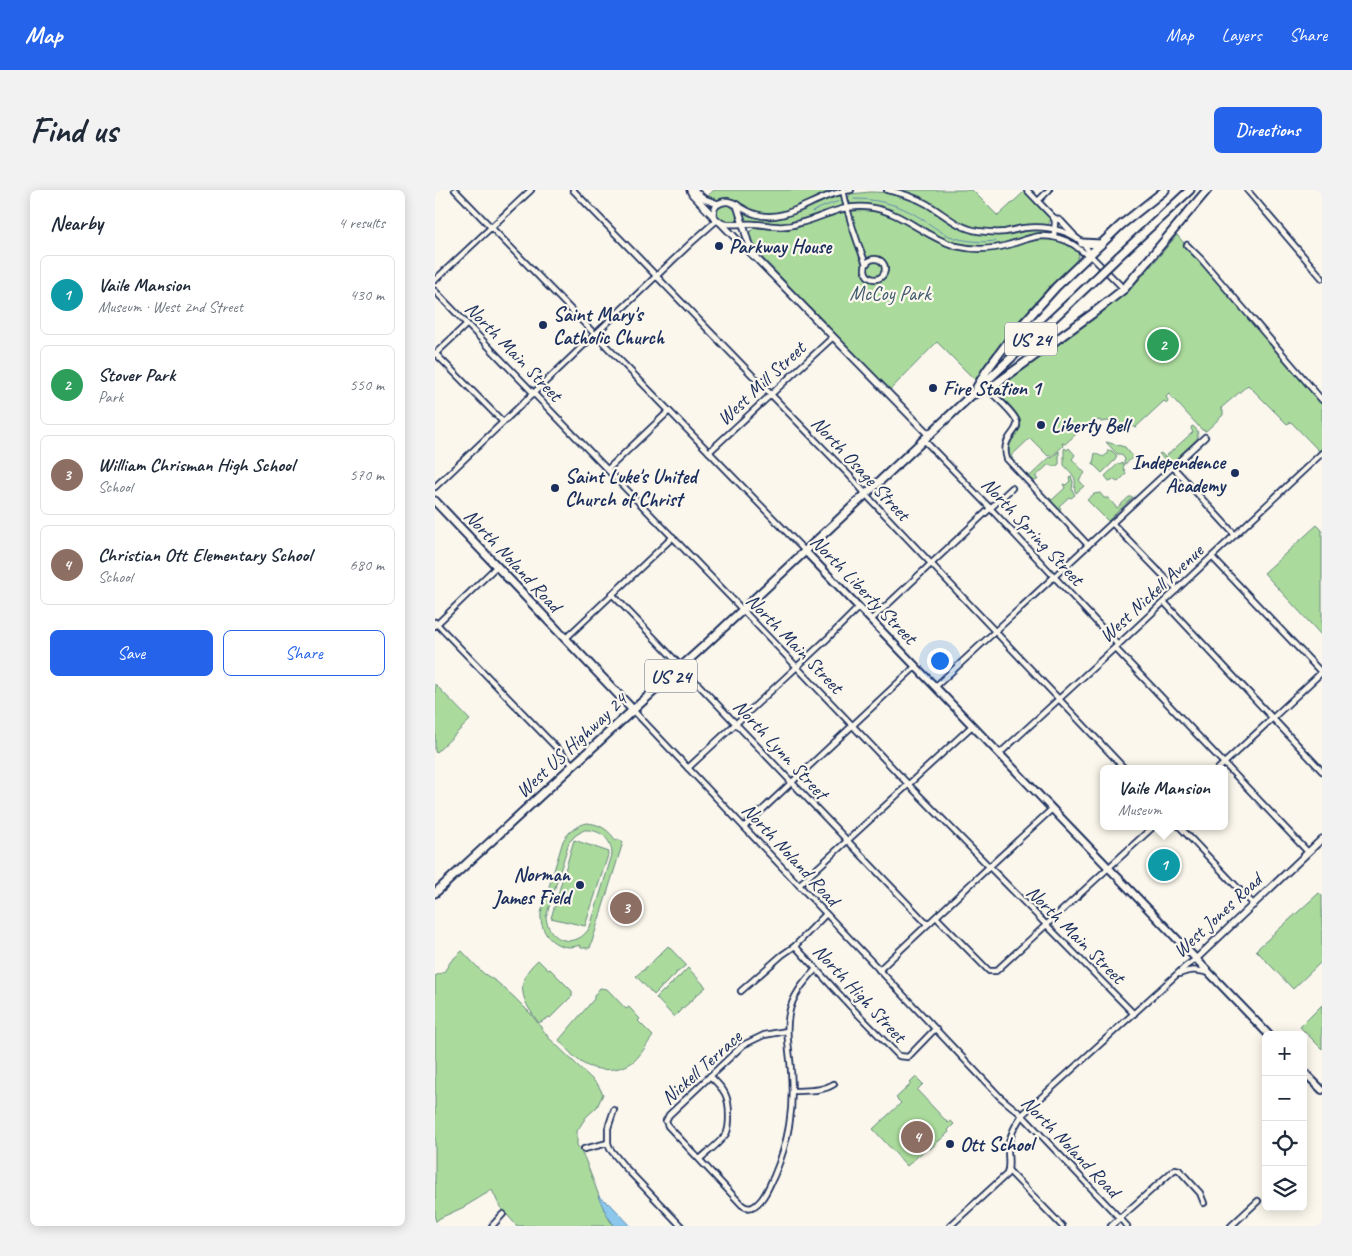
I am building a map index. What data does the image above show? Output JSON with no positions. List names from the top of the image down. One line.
{"streets":{"main road":["US 24","North Noland Road","North Liberty Street","West US Highway 24"],"street":["North Main Street","West Mill Street","North Osage Street","North Spring Street","West Nickell Avenue","North Lynn Street","West Jones Road","North High Street","Nickell Terrace"]},"crossings":[["US 24","North Osage Street"],["US 24","North Spring Street"],["US 24","West US Highway 24"],["North Main Street","West US Highway 24"],["North Main Street","West Jones Road"],["West Mill Street","North Osage Street"],["West Mill Street","North Spring Street"],["West Mill Street","North Liberty Street"],["North Osage Street","West Nickell Avenue"],["North Osage Street","West US Highway 24"],["North Spring Street","West Nickell Avenue"],["North Spring Street","West Jones Road"],["North Noland Road","West US Highway 24"],["North Noland Road","West Jones Road"],["North Noland Road","North High Street"],["North Liberty Street","West Nickell Avenue"],["North Liberty Street","West US Highway 24"],["North Liberty Street","West Jones Road"],["West US Highway 24","North Lynn Street"]],"parks":["McCoy Park"],"places":["Parkway House","Saint Mary's Catholic Church","Fire Station 1","Liberty Bell","Independence Academy","Saint Luke's United Church of Christ","Norman James Field","Ott School"],"page":{"header":"Map","nav":["Map","Layers","Share"],"buttons":["Directions",["Save","Share"]],"title":"Find us","heading":["Nearby","4 results"],"list":[{"mark":"1","name":"Vaile Mansion","note":"Museum · West 2nd Street","value":"430 m"},{"mark":"2","name":"Stover Park","note":"Park","value":"550 m"},{"mark":"3","name":"William Chrisman High School","note":"School","value":"570 m"},{"mark":"4","name":"Christian Ott Elementary School","note":"School","value":"680 m"}],"pins":["2","1","3","4"],"popup":["Vaile Mansion","Museum"],"map_buttons":["+","−"]}}
